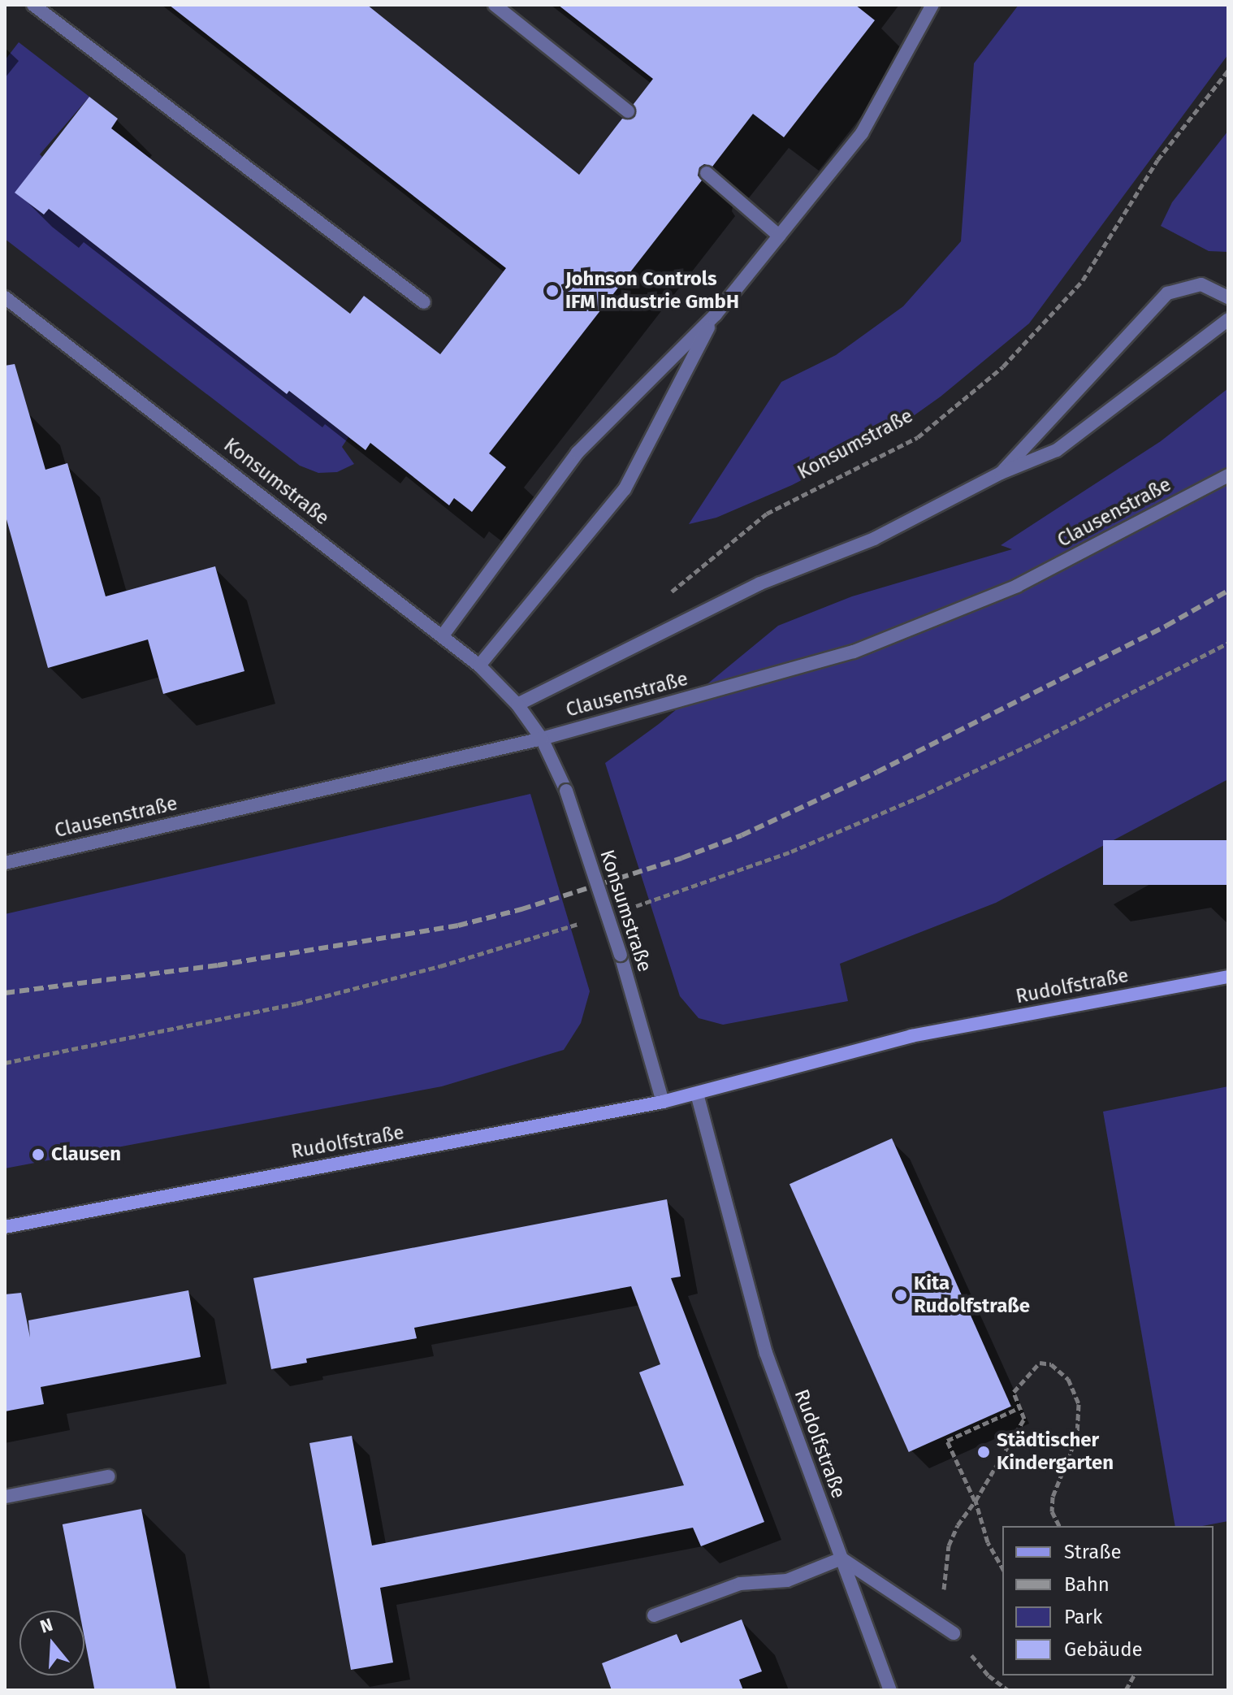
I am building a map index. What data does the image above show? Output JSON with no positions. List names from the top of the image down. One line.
{"streets":{"street":["Konsumstraße","Clausenstraße","Rudolfstraße"]},"crossings":[["Konsumstraße","Clausenstraße"],["Konsumstraße","Rudolfstraße"]],"places":["Johnson Controls IFM Industrie GmbH","Clausen","Kita Rudolfstraße","Städtischer Kindergarten"],"legend":["Straße","Bahn","Park","Gebäude"],"north":"top"}
